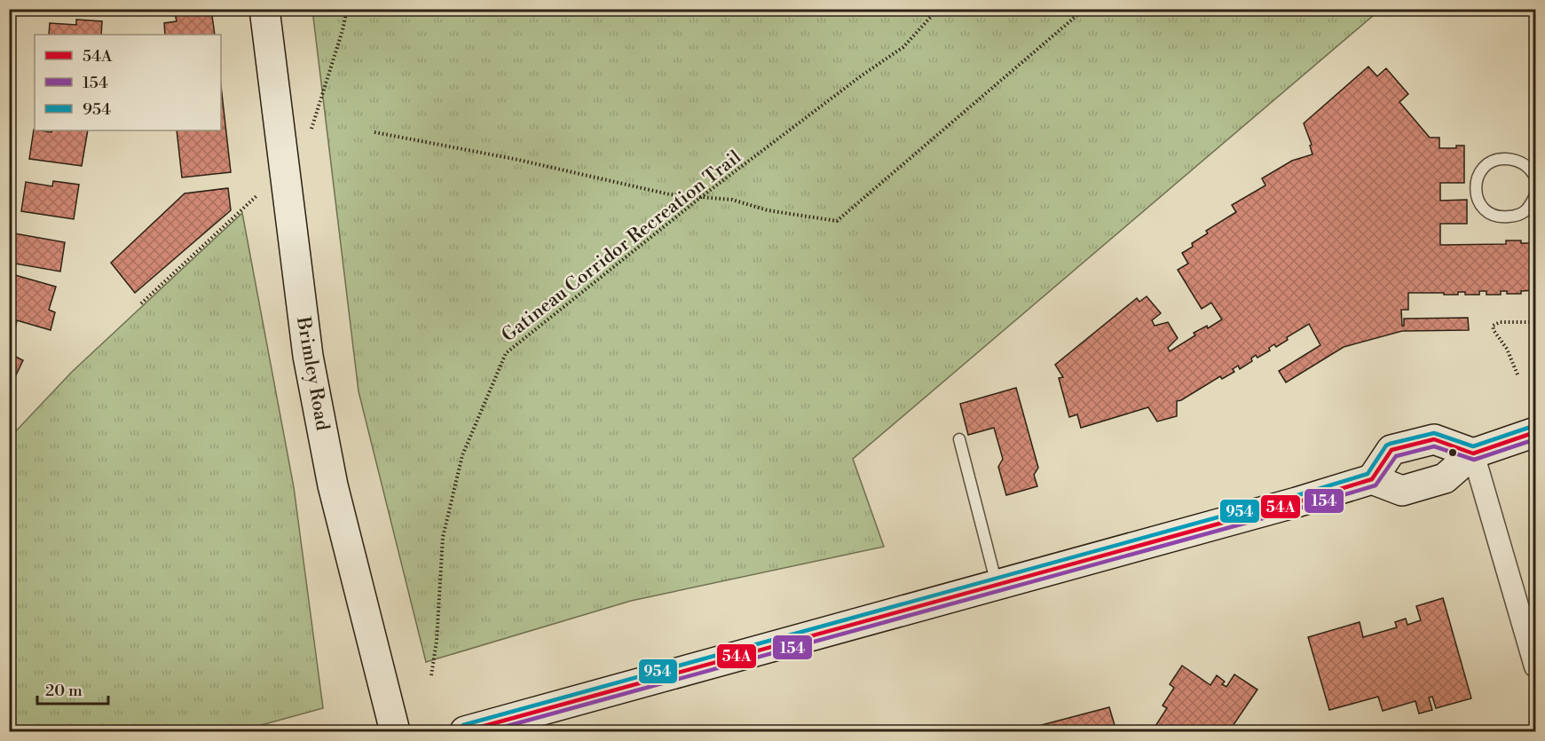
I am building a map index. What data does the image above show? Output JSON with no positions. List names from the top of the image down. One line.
{"streets":{"main road":["Brimley Road"],"path":["Gatineau Corridor Recreation Trail"]},"lines":["transit line 954","transit line 54A","transit line 154"],"legend":["54A","154","954"],"scale_bar":"20 m"}
